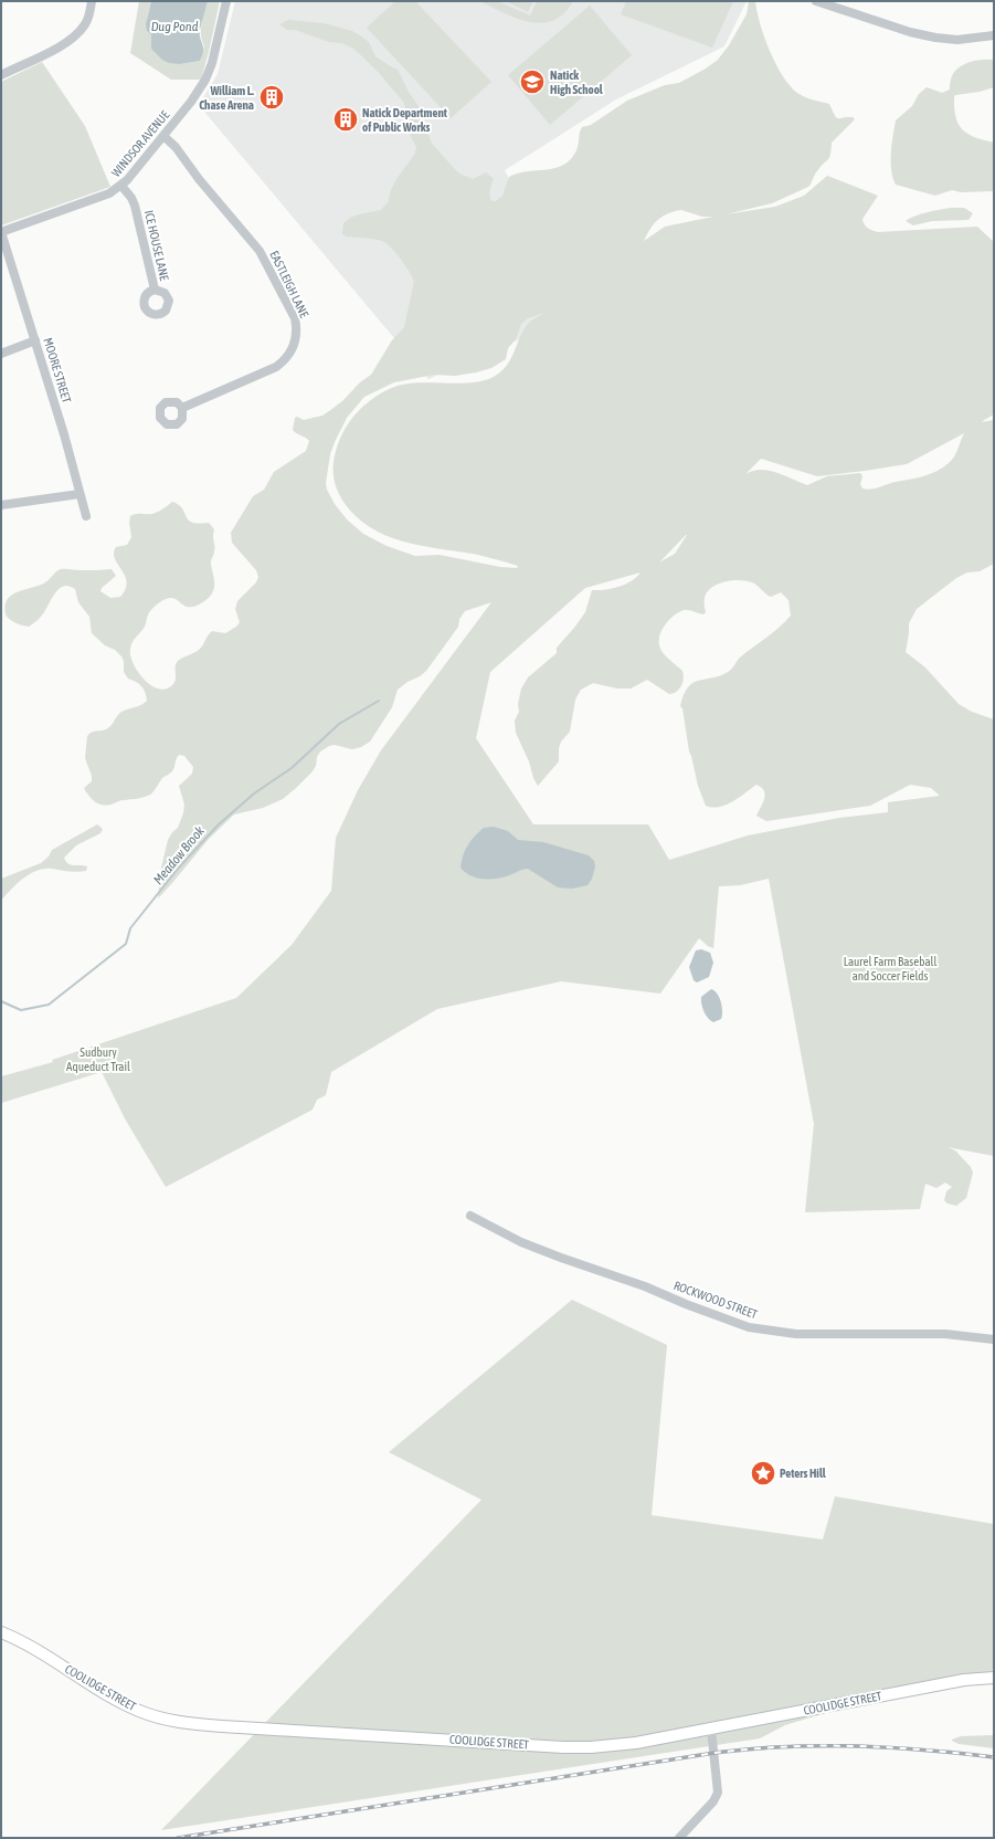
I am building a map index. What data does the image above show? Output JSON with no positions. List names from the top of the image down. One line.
{"streets":{"main road":["COOLIDGE STREET"],"street":["WINDSOR AVENUE","ICE HOUSE LANE","EASTLEIGH LANE","MOORE STREET","ROCKWOOD STREET"]},"crossings":[["WINDSOR AVENUE","ICE HOUSE LANE"],["WINDSOR AVENUE","EASTLEIGH LANE"],["WINDSOR AVENUE","MOORE STREET"]],"water":["Dug Pond","Meadow Brook"],"parks":["Laurel Farm Baseball and Soccer Fields","Sudbury Aqueduct Trail"],"places":{"school or university":["Natick High School"],"building":["William L. Chase Arena","Natick Department of Public Works"],"place":["Peters Hill"]}}
